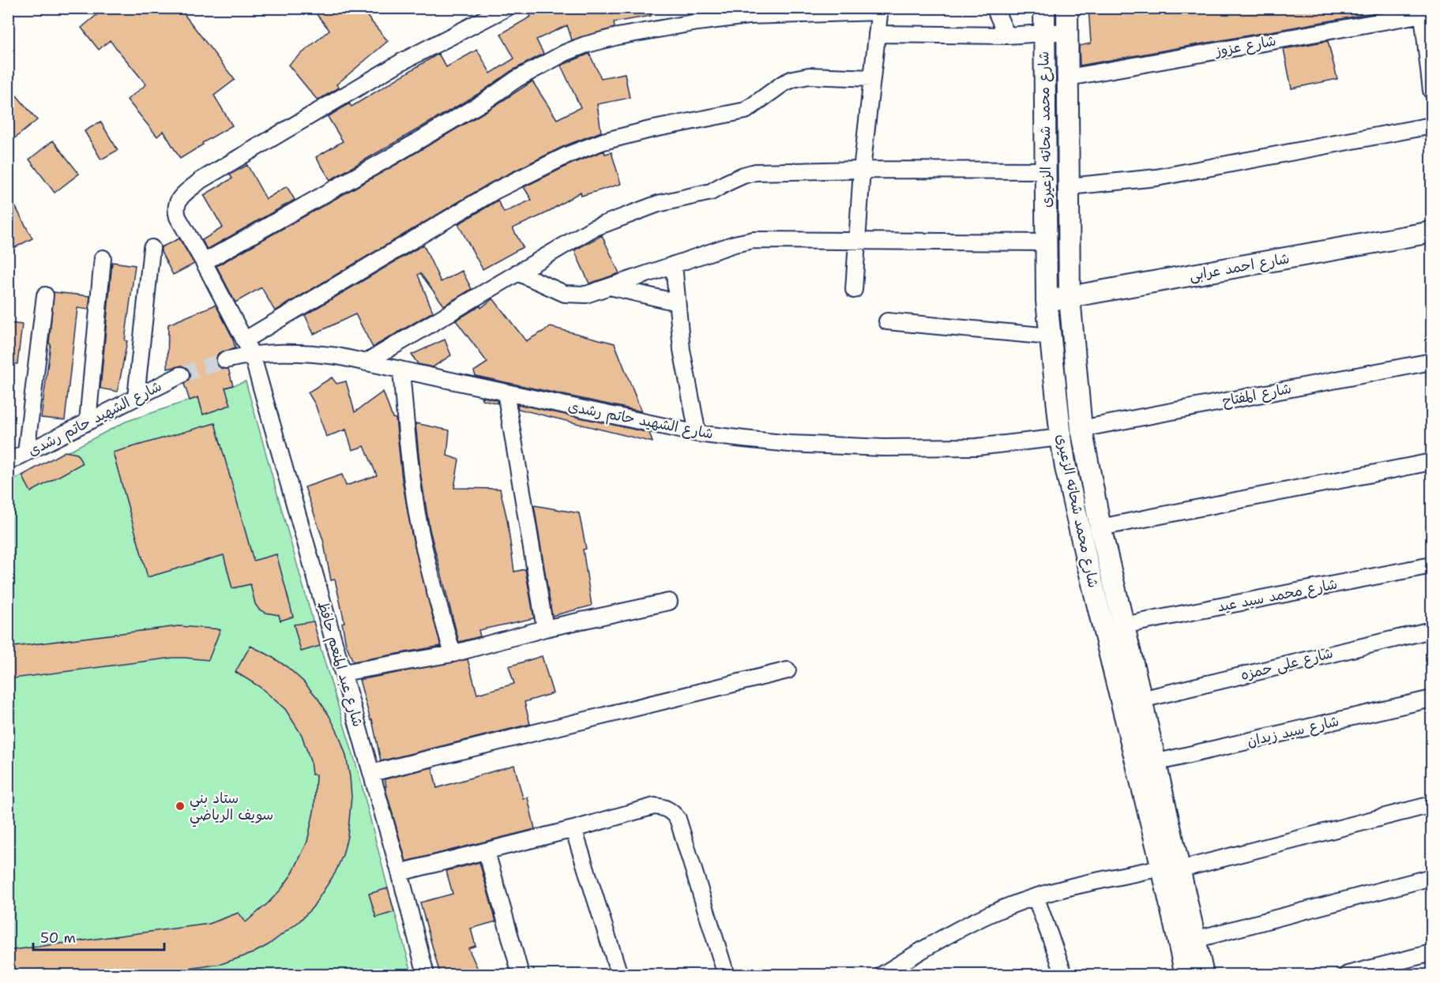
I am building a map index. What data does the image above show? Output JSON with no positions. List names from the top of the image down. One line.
{"streets":{"street":["شارع عزوز","شارع محمد شحاته الزعيرى","شارع احمد عرابى","شارع المفتاح","شارع الشهيد حاتم رشدى","شارع محمد سيد عيد","شارع عبد المنعم حافظ","شارع على حمزه","شارع سيد زيدان"]},"crossings":[["شارع عزوز","شارع محمد شحاته الزعيرى"],["شارع محمد شحاته الزعيرى","شارع احمد عرابى"],["شارع محمد شحاته الزعيرى","شارع المفتاح"],["شارع محمد شحاته الزعيرى","شارع الشهيد حاتم رشدى"],["شارع محمد شحاته الزعيرى","شارع محمد سيد عيد"],["شارع محمد شحاته الزعيرى","شارع على حمزه"],["شارع محمد شحاته الزعيرى","شارع سيد زيدان"],["شارع الشهيد حاتم رشدى","شارع عبد المنعم حافظ"]],"places":["ستاد بني سويف الرياضي"],"scale_bar":"50 m"}
